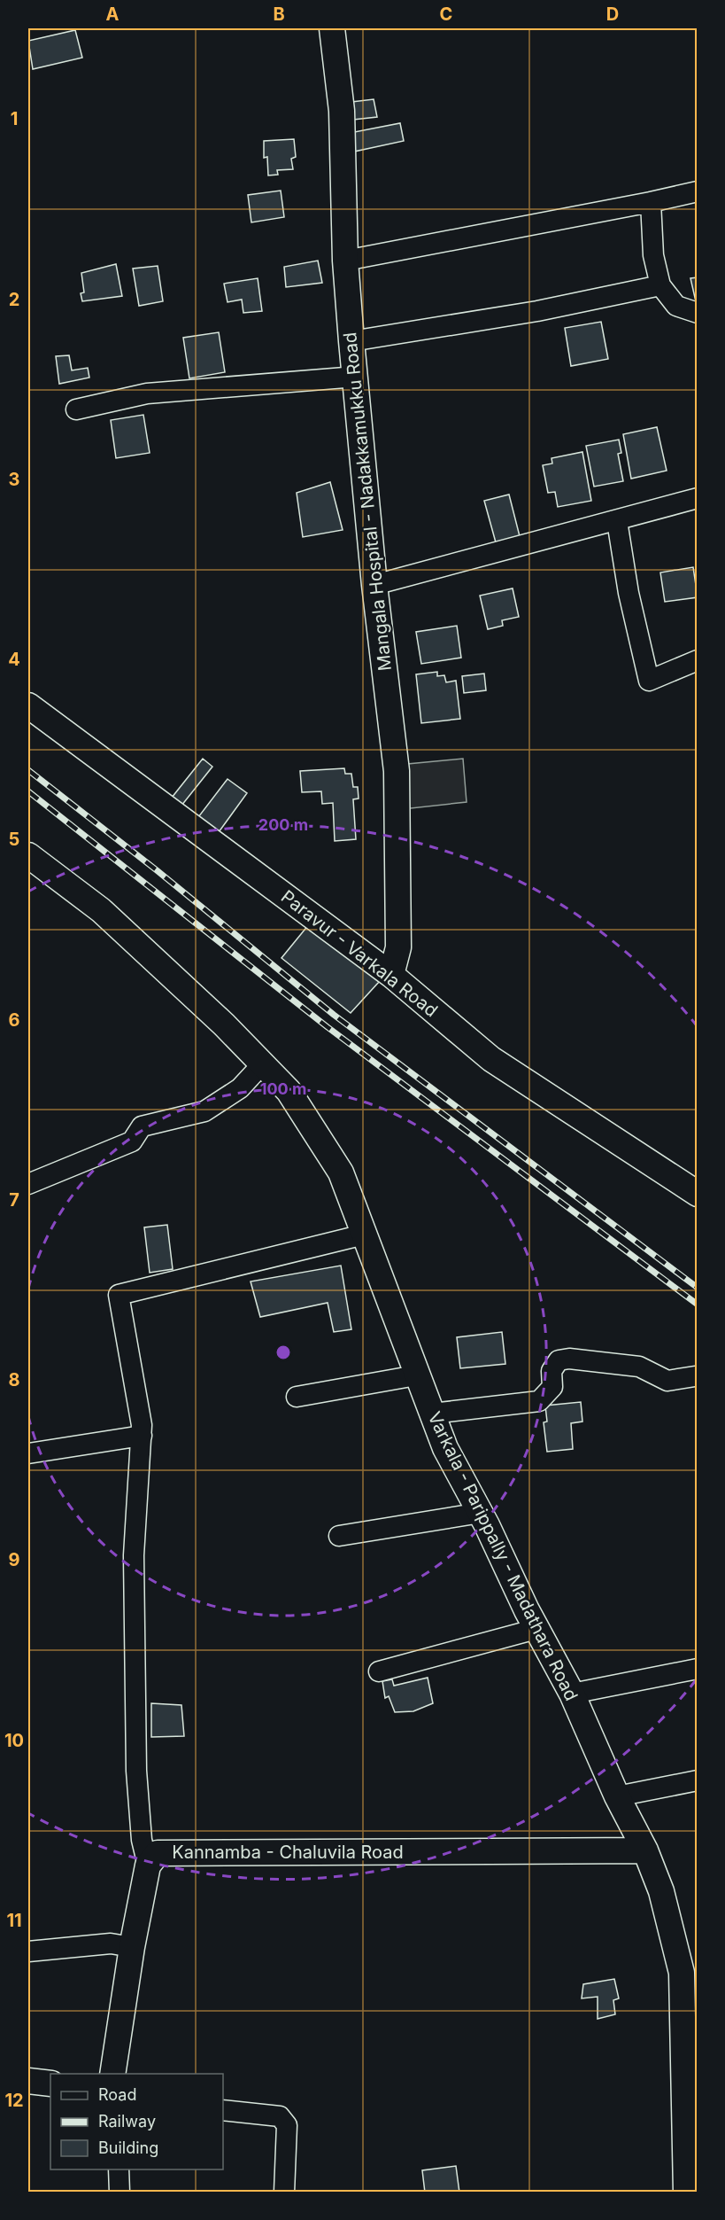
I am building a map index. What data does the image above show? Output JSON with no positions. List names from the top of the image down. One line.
{"streets":{"main road":["Mangala Hospital - Nadakkamukku Road","Paravur - Varkala Road","Varkala - Parippally - Madathara Road","Kannamba - Chaluvila Road"]},"crossings":[["Mangala Hospital - Nadakkamukku Road","Paravur - Varkala Road"],["Varkala - Parippally - Madathara Road","Kannamba - Chaluvila Road"]],"legend":["Road","Railway","Building"],"grid":{"columns":["A","B","C","D"],"rows":["1","2","3","4","5","6","7","8","9","10","11","12"]},"rings":["200 m","100 m"]}
